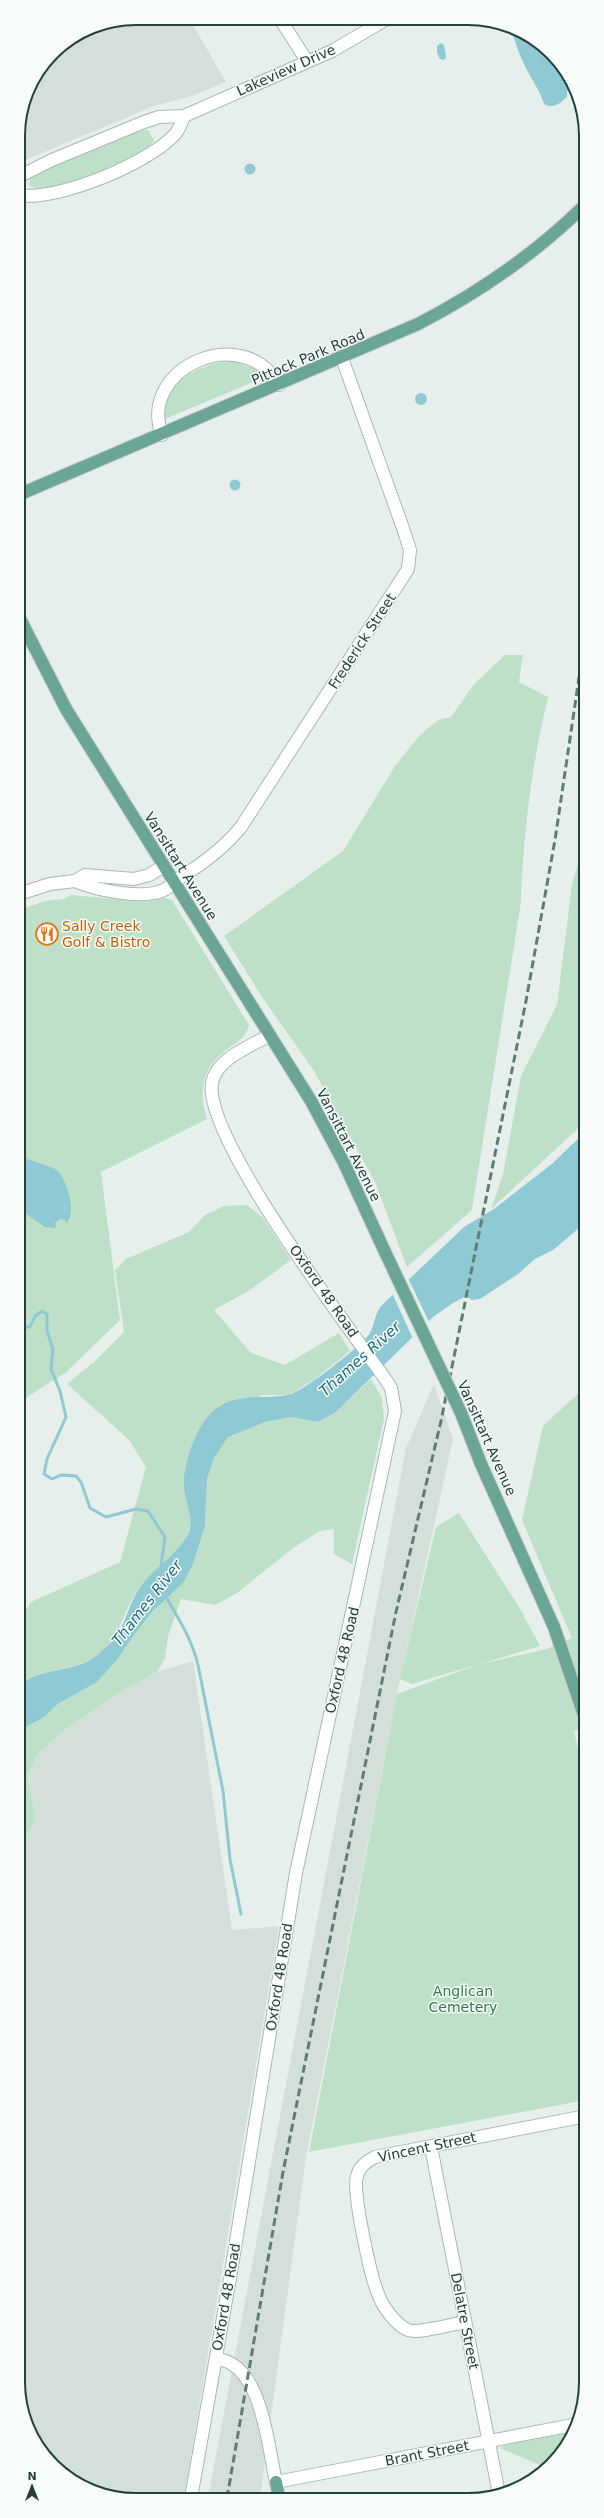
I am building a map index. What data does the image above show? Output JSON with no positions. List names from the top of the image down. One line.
{"streets":{"main road":["Pittock Park Road","Vansittart Avenue"],"street":["Lakeview Drive","Frederick Street","Oxford 48 Road","Vincent Street","Delatre Street","Brant Street"]},"crossings":[["Pittock Park Road","Frederick Street"],["Frederick Street","Vansittart Avenue"],["Vansittart Avenue","Oxford 48 Road"],["Vincent Street","Delatre Street"],["Delatre Street","Brant Street"]],"water":["Thames River"],"parks":["Anglican Cemetery"],"places":{"restaurant":["Sally Creek Golf & Bistro"]},"north":"top"}
